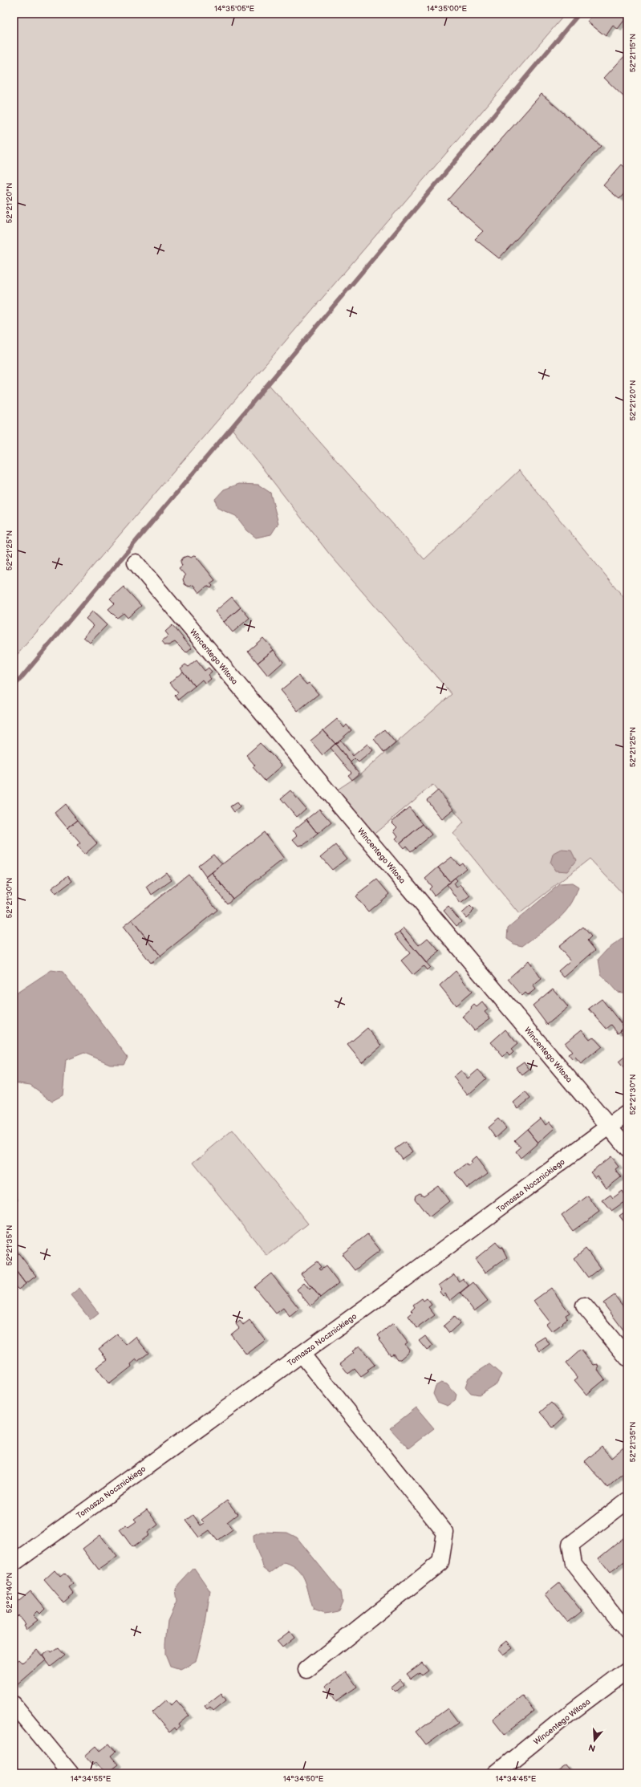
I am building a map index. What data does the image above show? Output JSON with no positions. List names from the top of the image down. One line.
{"streets":{"street":["Wincentego Witosa","Tomasza Nocznickiego"]},"crossings":[["Wincentego Witosa","Tomasza Nocznickiego"]],"north":"bottom","coordinates":["14°35'05\"E","14°35'00\"E","52°21'15\"N","52°21'20\"N","52°21'25\"N","52°21'30\"N","52°21'35\"N","52°21'40\"N","14°34'55\"E","14°34'50\"E","14°34'45\"E"]}
